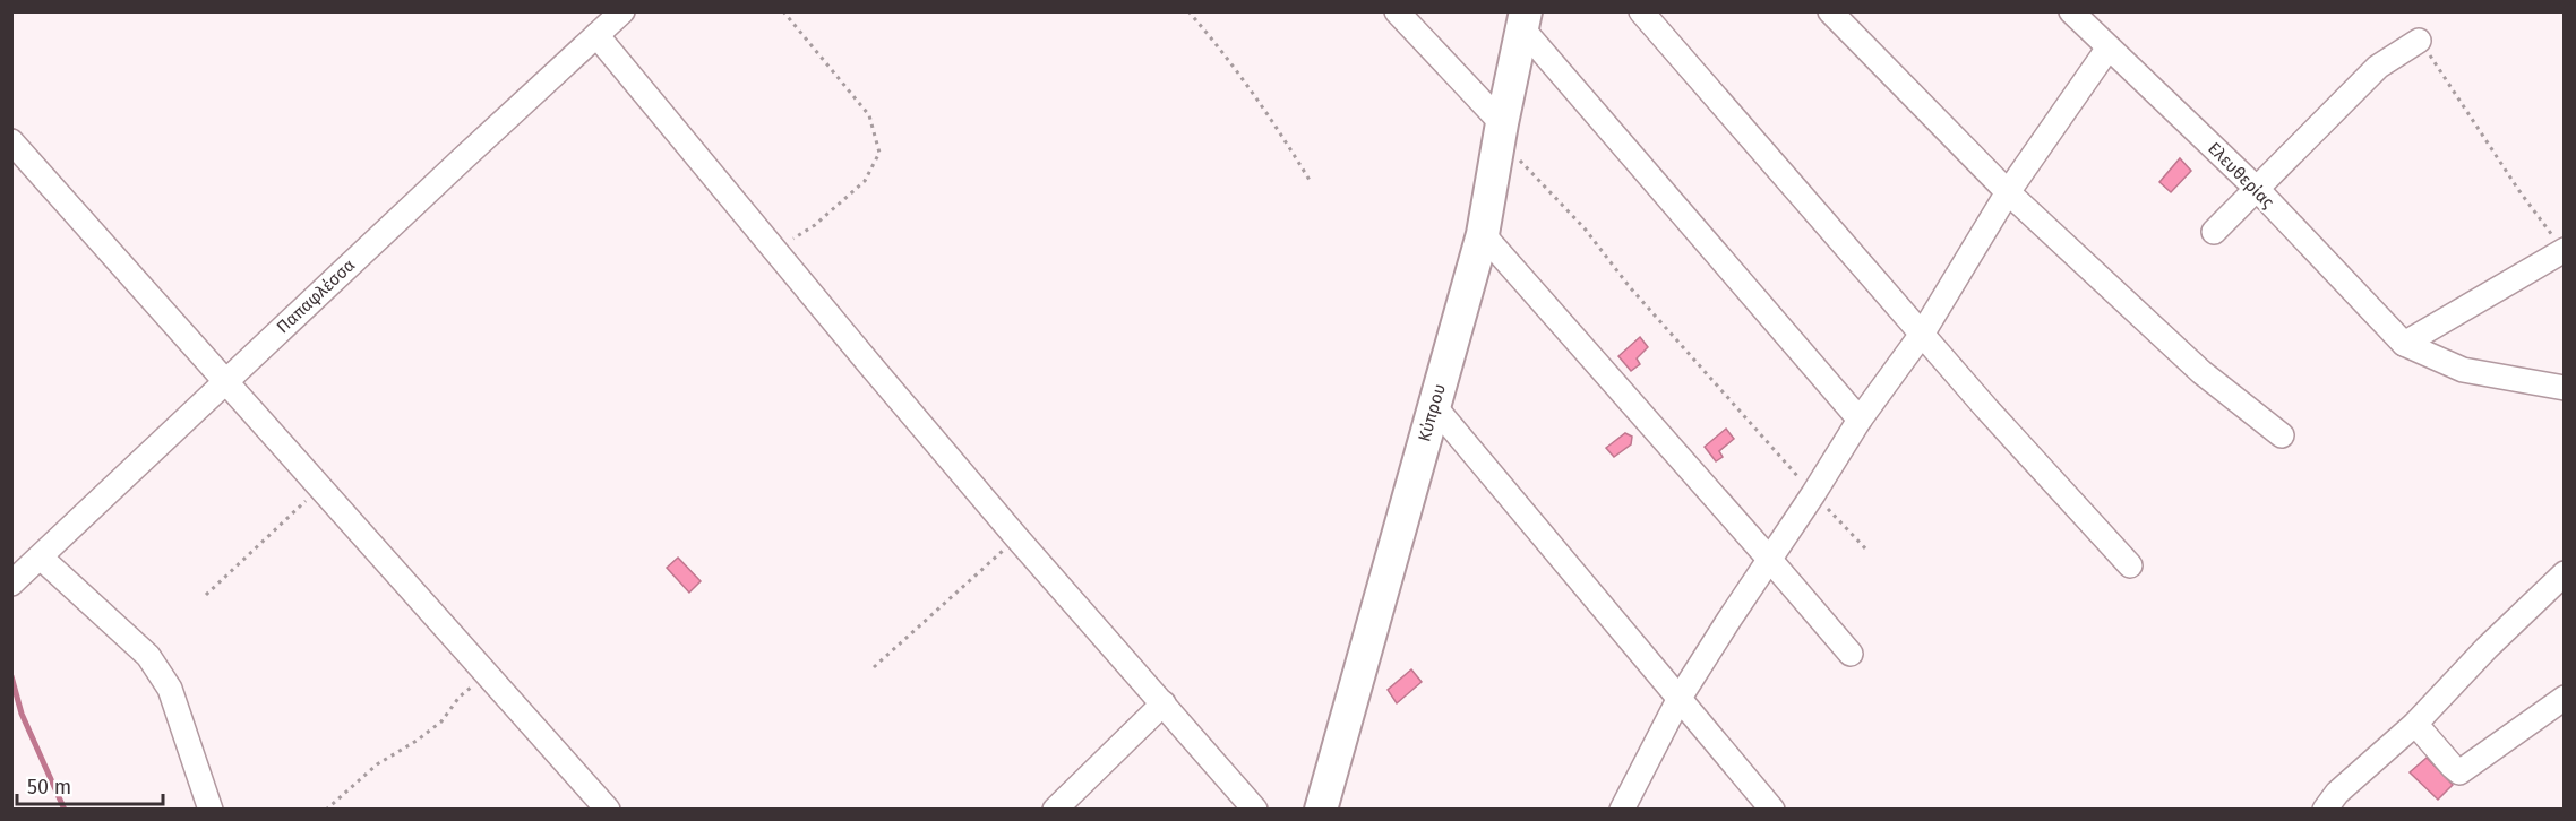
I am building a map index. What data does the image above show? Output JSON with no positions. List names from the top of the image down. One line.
{"streets":{"street":["Ελευθερίας","Παπαφλέσσα","Κύπρου"]},"scale_bar":"50 m"}
